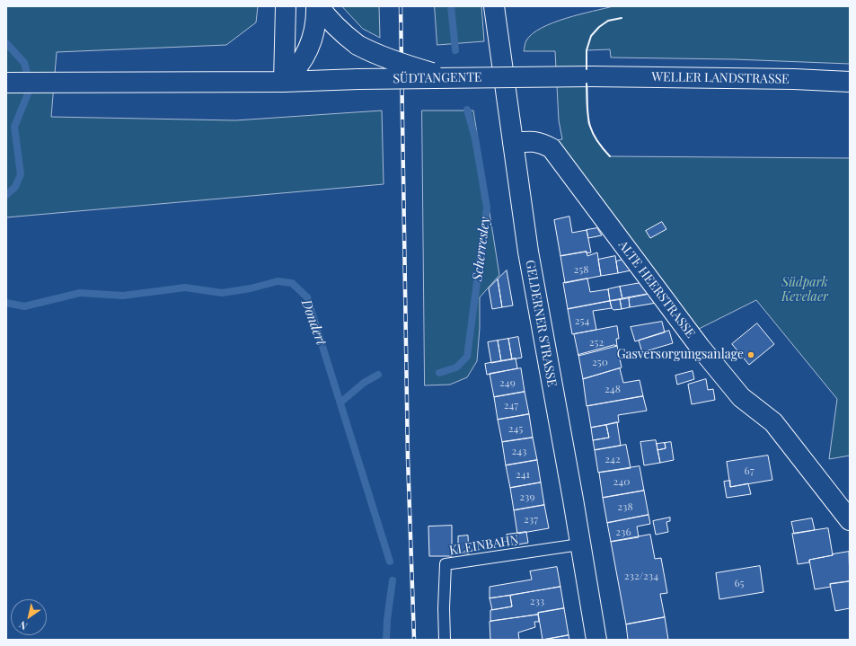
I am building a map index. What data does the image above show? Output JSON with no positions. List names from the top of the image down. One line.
{"streets":{"main road":["SÜDTANGENTE","WELLER LANDSTRASSE","ALTE HEERSTRASSE","GELDERNER STRASSE"],"lane":["KLEINBAHN"]},"crossings":[["SÜDTANGENTE","WELLER LANDSTRASSE"],["ALTE HEERSTRASSE","GELDERNER STRASSE"],["GELDERNER STRASSE","KLEINBAHN"]],"water":["Scherresley","Dondert"],"parks":["Südpark Kevelaer"],"places":["Gasversorgungsanlage"],"house_numbers":["258","254","252","250","249","248","247","245","243","242","67","241","240","239","238","237","236","232/234","65","233"],"north":"bottom left"}
